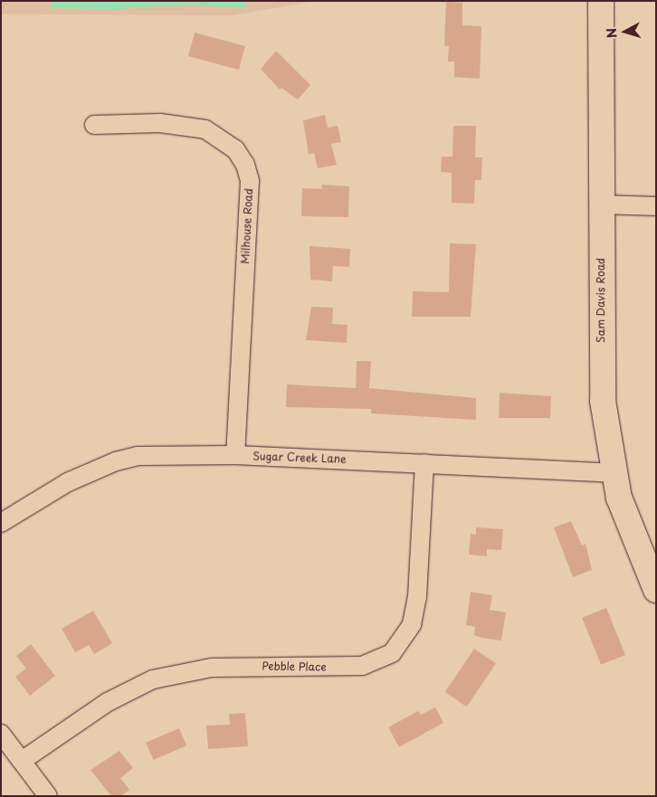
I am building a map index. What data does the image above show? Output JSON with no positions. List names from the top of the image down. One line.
{"streets":{"street":["Milhouse Road","Sam Davis Road","Sugar Creek Lane","Pebble Place"]},"crossings":[["Milhouse Road","Sugar Creek Lane"],["Sam Davis Road","Sugar Creek Lane"],["Sugar Creek Lane","Pebble Place"]],"north":"left"}
